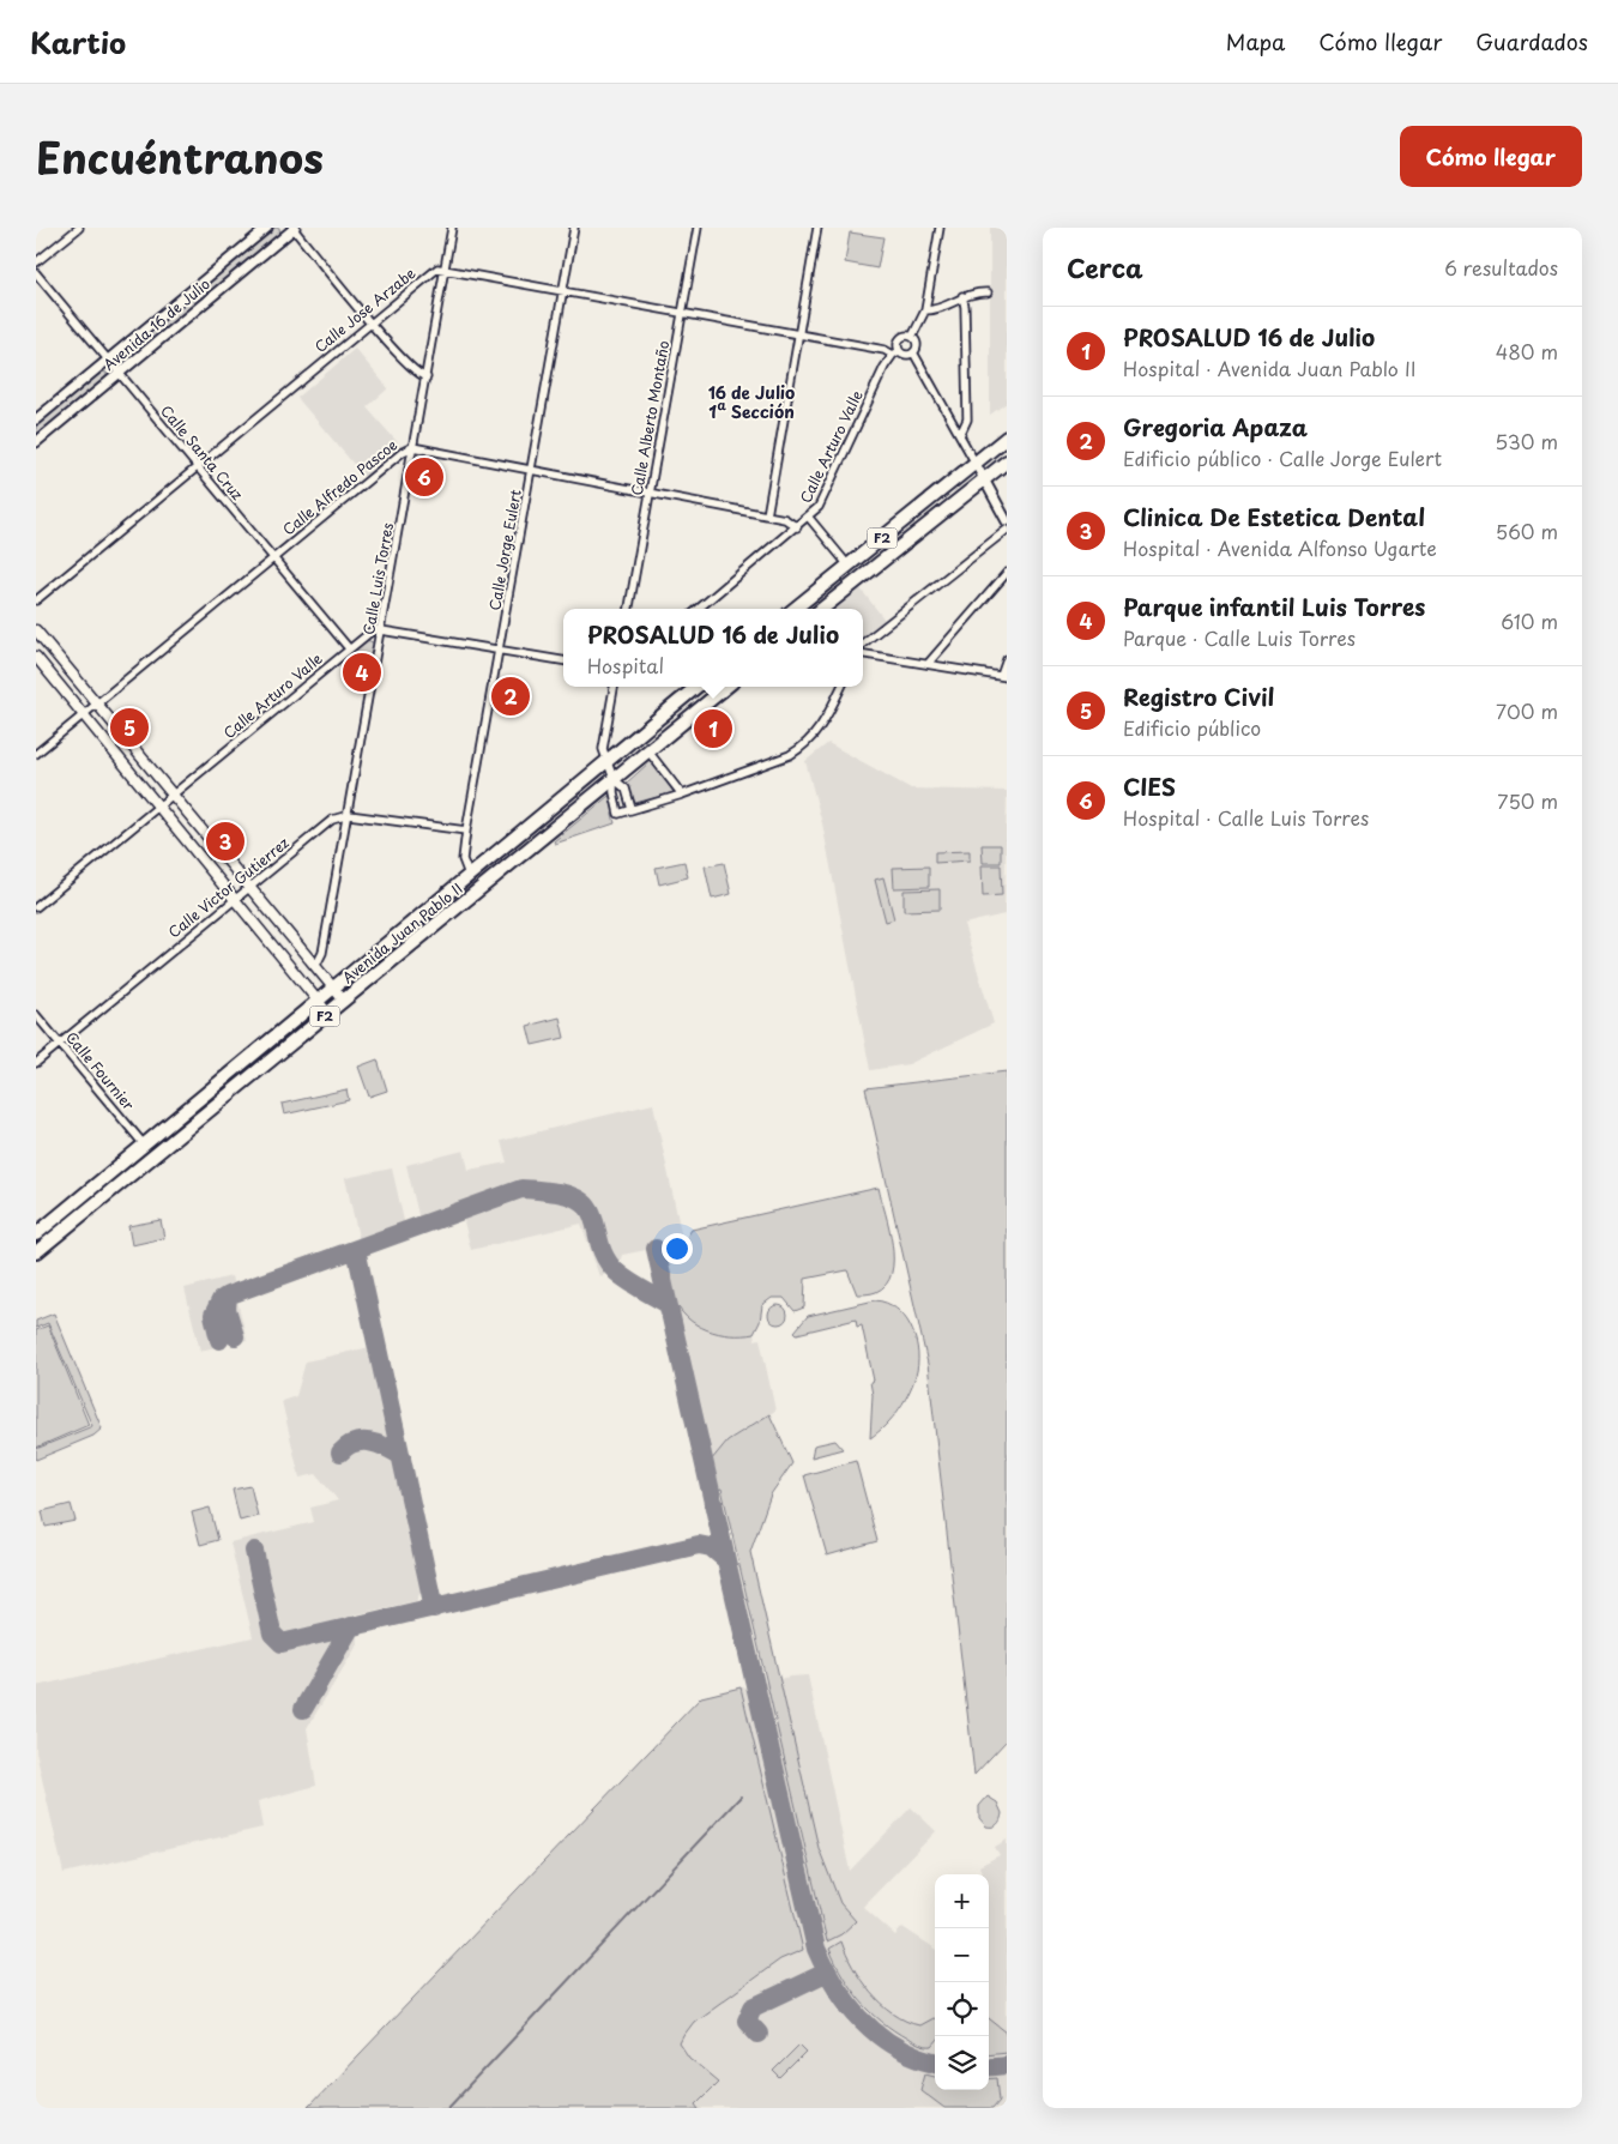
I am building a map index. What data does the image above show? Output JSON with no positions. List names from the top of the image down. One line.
{"streets":{"highway":["F2","Avenida Juan Pablo II"],"street":["Calle Jose Arzabe","Avenida 16 de Julio","Calle Alberto Montaño","Calle Arturo Valle","Calle Santa Cruz","Calle Alfredo Pascoe","Calle Jorge Eulert","Calle Luis Torres","Calle Victor Gutierrez","Calle Fournier"]},"crossings":[["Calle Jose Arzabe","Calle Santa Cruz"],["Calle Jose Arzabe","Calle Luis Torres"],["Avenida 16 de Julio","Calle Santa Cruz"],["Calle Alberto Montaño","Calle Alfredo Pascoe"],["Calle Arturo Valle","Calle Santa Cruz"],["Calle Arturo Valle","Calle Alfredo Pascoe"],["Calle Arturo Valle","Calle Luis Torres"],["Calle Santa Cruz","Calle Alfredo Pascoe"],["Calle Alfredo Pascoe","Calle Jorge Eulert"],["Calle Alfredo Pascoe","Calle Luis Torres"],["Calle Jorge Eulert","Avenida Juan Pablo II"],["Calle Luis Torres","Calle Victor Gutierrez"],["Calle Victor Gutierrez","Calle Fournier"],["Avenida Juan Pablo II","Calle Fournier"]],"districts":["16 de Julio 1ª Sección"],"page":{"header":"Kartio","nav":["Mapa","Cómo llegar","Guardados"],"title":"Encuéntranos","buttons":"Cómo llegar","heading":["Cerca","6 resultados"],"list":[{"mark":"1","name":"PROSALUD 16 de Julio","note":"Hospital · Avenida Juan Pablo II","value":"480 m"},{"mark":"2","name":"Gregoria Apaza","note":"Edificio público · Calle Jorge Eulert","value":"530 m"},{"mark":"3","name":"Clinica De Estetica Dental","note":"Hospital · Avenida Alfonso Ugarte","value":"560 m"},{"mark":"4","name":"Parque infantil Luis Torres","note":"Parque · Calle Luis Torres","value":"610 m"},{"mark":"5","name":"Registro Civil","note":"Edificio público","value":"700 m"},{"mark":"6","name":"CIES","note":"Hospital · Calle Luis Torres","value":"750 m"}],"pins":["6","4","2","5","1","3"],"popup":["PROSALUD 16 de Julio","Hospital"],"map_buttons":["+","−"]}}
